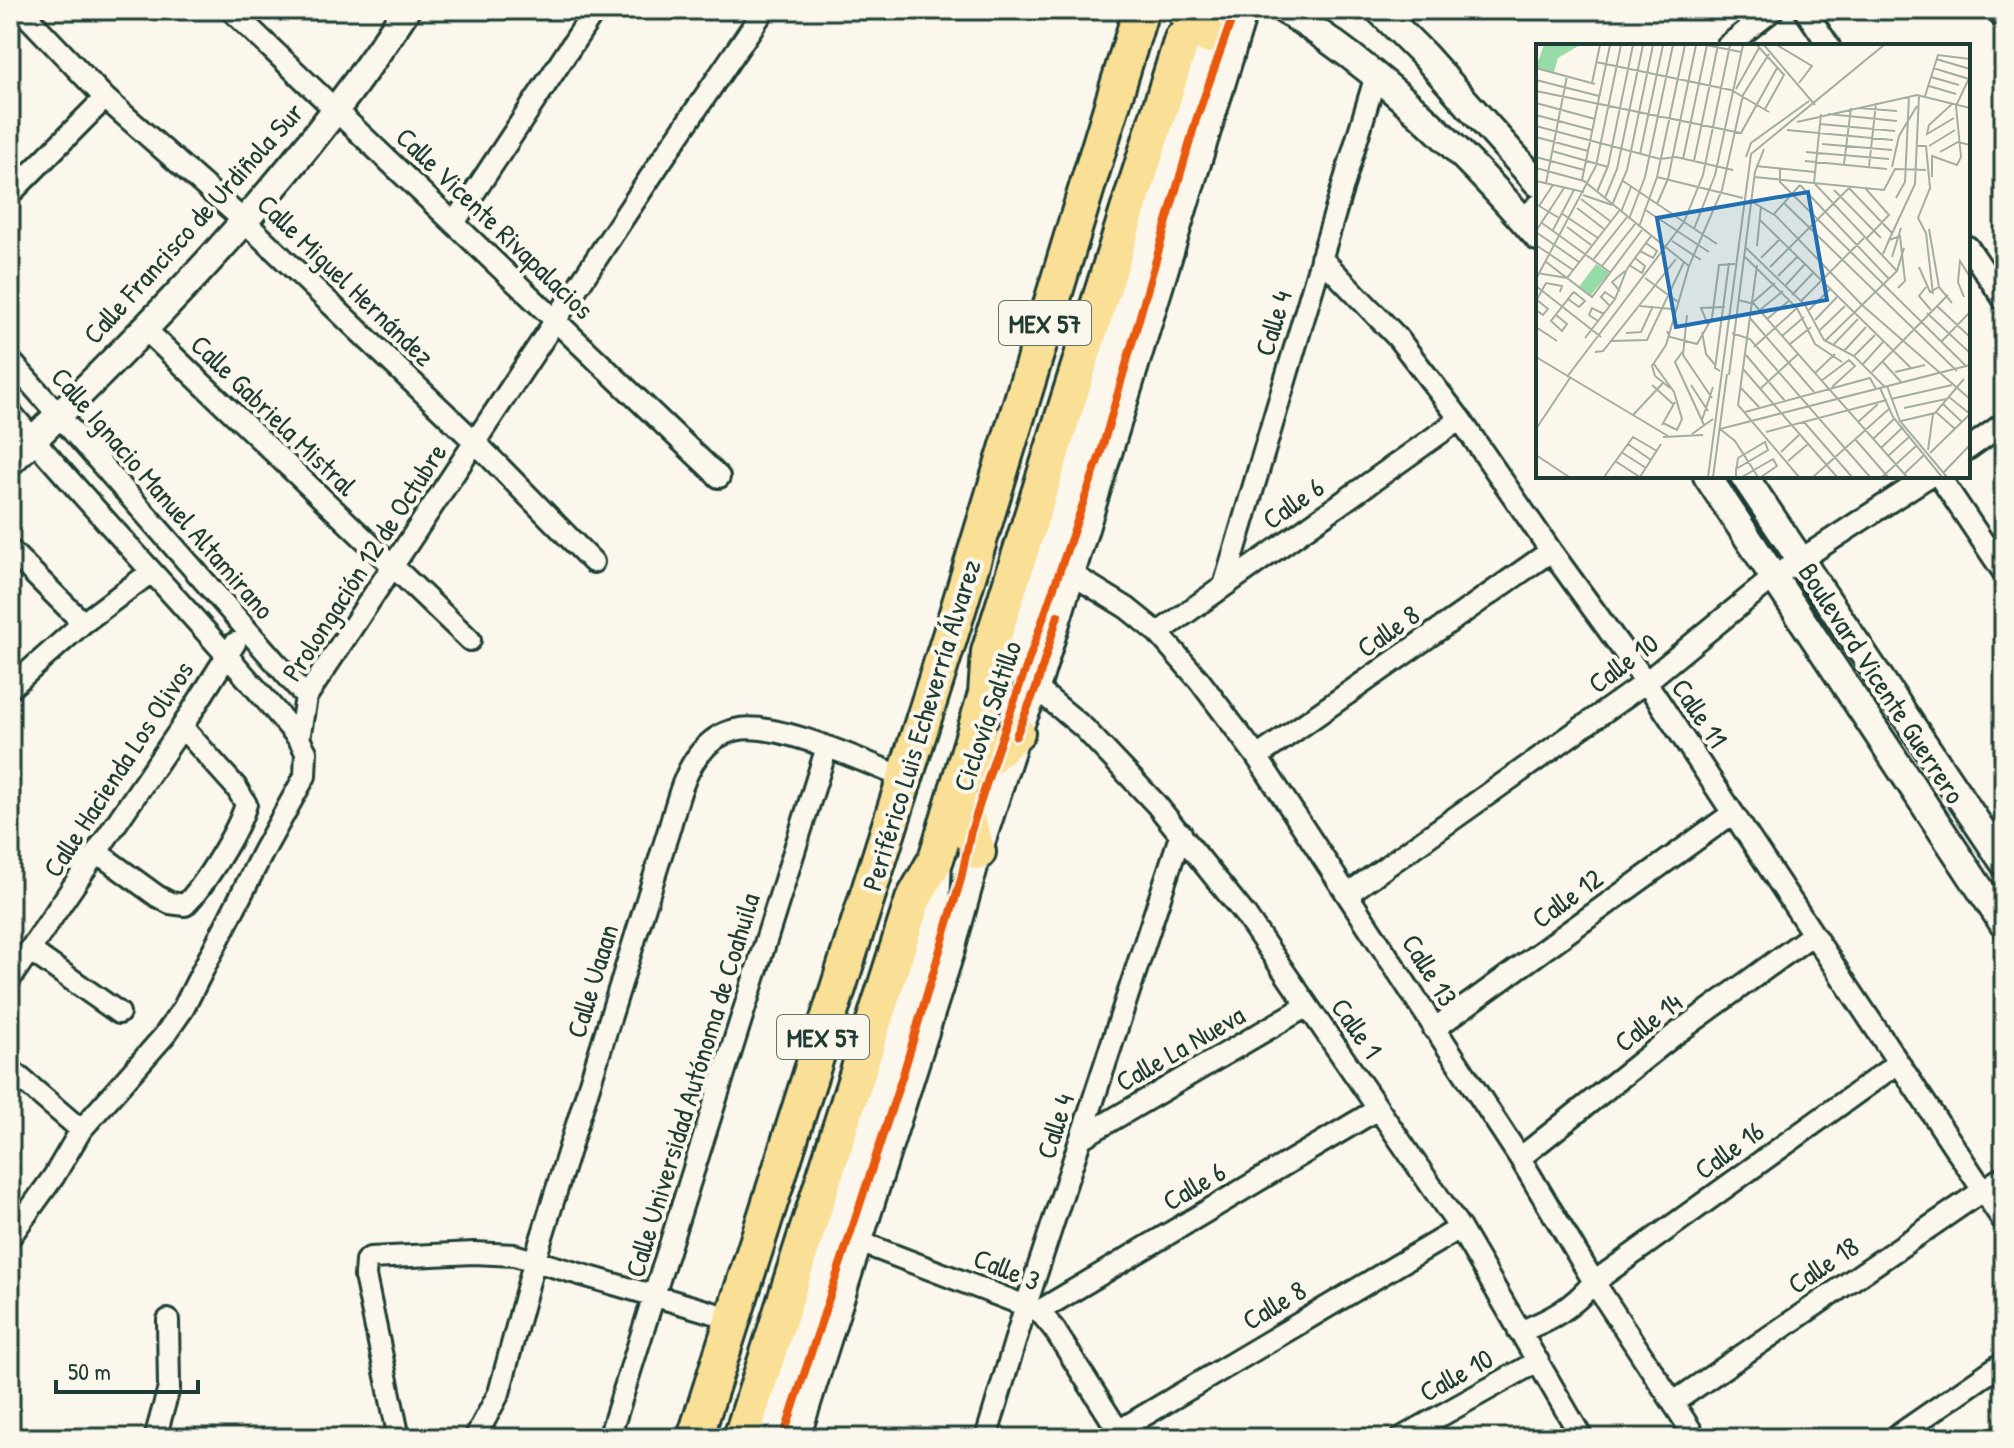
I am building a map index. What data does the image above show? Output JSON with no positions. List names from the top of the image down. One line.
{"streets":{"highway":["MEX 57","Periférico Luis Echeverría Álvarez"],"street":["Calle Francisco de Urdiñola Sur","Calle Vicente Rivapalacios","Calle Miguel Hernández","Calle 4","Calle Gabriela Mistral","Calle Ignacio Manuel Altamirano","Calle 6","Prolongación 12 de Octubre","Calle 8","Calle 10","Boulevard Vicente Guerrero","Calle 11","Calle Hacienda Los Olivos","Calle 12","Calle 13","Calle Uaaan","Calle 14","Calle 1","Calle La Nueva","Calle Universidad Autónoma de Coahuila","Calle 16","Calle 18","Calle 3"],"cycle path":["Ciclovía Saltillo"]},"crossings":[["Calle Francisco de Urdiñola Sur","Calle Vicente Rivapalacios"],["Calle Francisco de Urdiñola Sur","Calle Miguel Hernández"],["Calle Francisco de Urdiñola Sur","Calle Gabriela Mistral"],["Calle Francisco de Urdiñola Sur","Calle Ignacio Manuel Altamirano"],["Calle Vicente Rivapalacios","Prolongación 12 de Octubre"],["Calle Miguel Hernández","Prolongación 12 de Octubre"],["Calle 4","Calle 6"],["Calle 4","Calle 11"],["Calle 4","Calle 1"],["Calle 4","Calle La Nueva"],["Calle 4","Calle 3"],["Calle Gabriela Mistral","Prolongación 12 de Octubre"],["Calle Ignacio Manuel Altamirano","Prolongación 12 de Octubre"],["Calle Ignacio Manuel Altamirano","Calle Hacienda Los Olivos"],["Calle 6","Calle 11"],["Calle 6","Calle 13"],["Calle 6","Calle 1"],["Calle 6","Calle 3"],["Calle 8","Calle 11"],["Calle 8","Calle 13"],["Calle 8","Calle 1"],["Calle 8","Calle 3"],["Calle 10","Boulevard Vicente Guerrero"],["Calle 10","Calle 11"],["Calle 10","Calle 13"],["Calle 10","Calle 1"],["Calle 11","Calle 12"],["Calle 11","Calle 14"],["Calle 11","Calle 16"],["Calle 11","Calle 18"],["Periférico Luis Echeverría Álvarez","Calle Uaaan"],["Calle 12","Calle 13"],["Calle 13","Calle 14"],["Calle 13","Calle 16"],["Calle 13","Calle 18"],["Calle Uaaan","Calle Universidad Autónoma de Coahuila"],["Calle 1","Calle La Nueva"],["Calle 1","Calle 16"]],"scale_bar":"50 m"}
